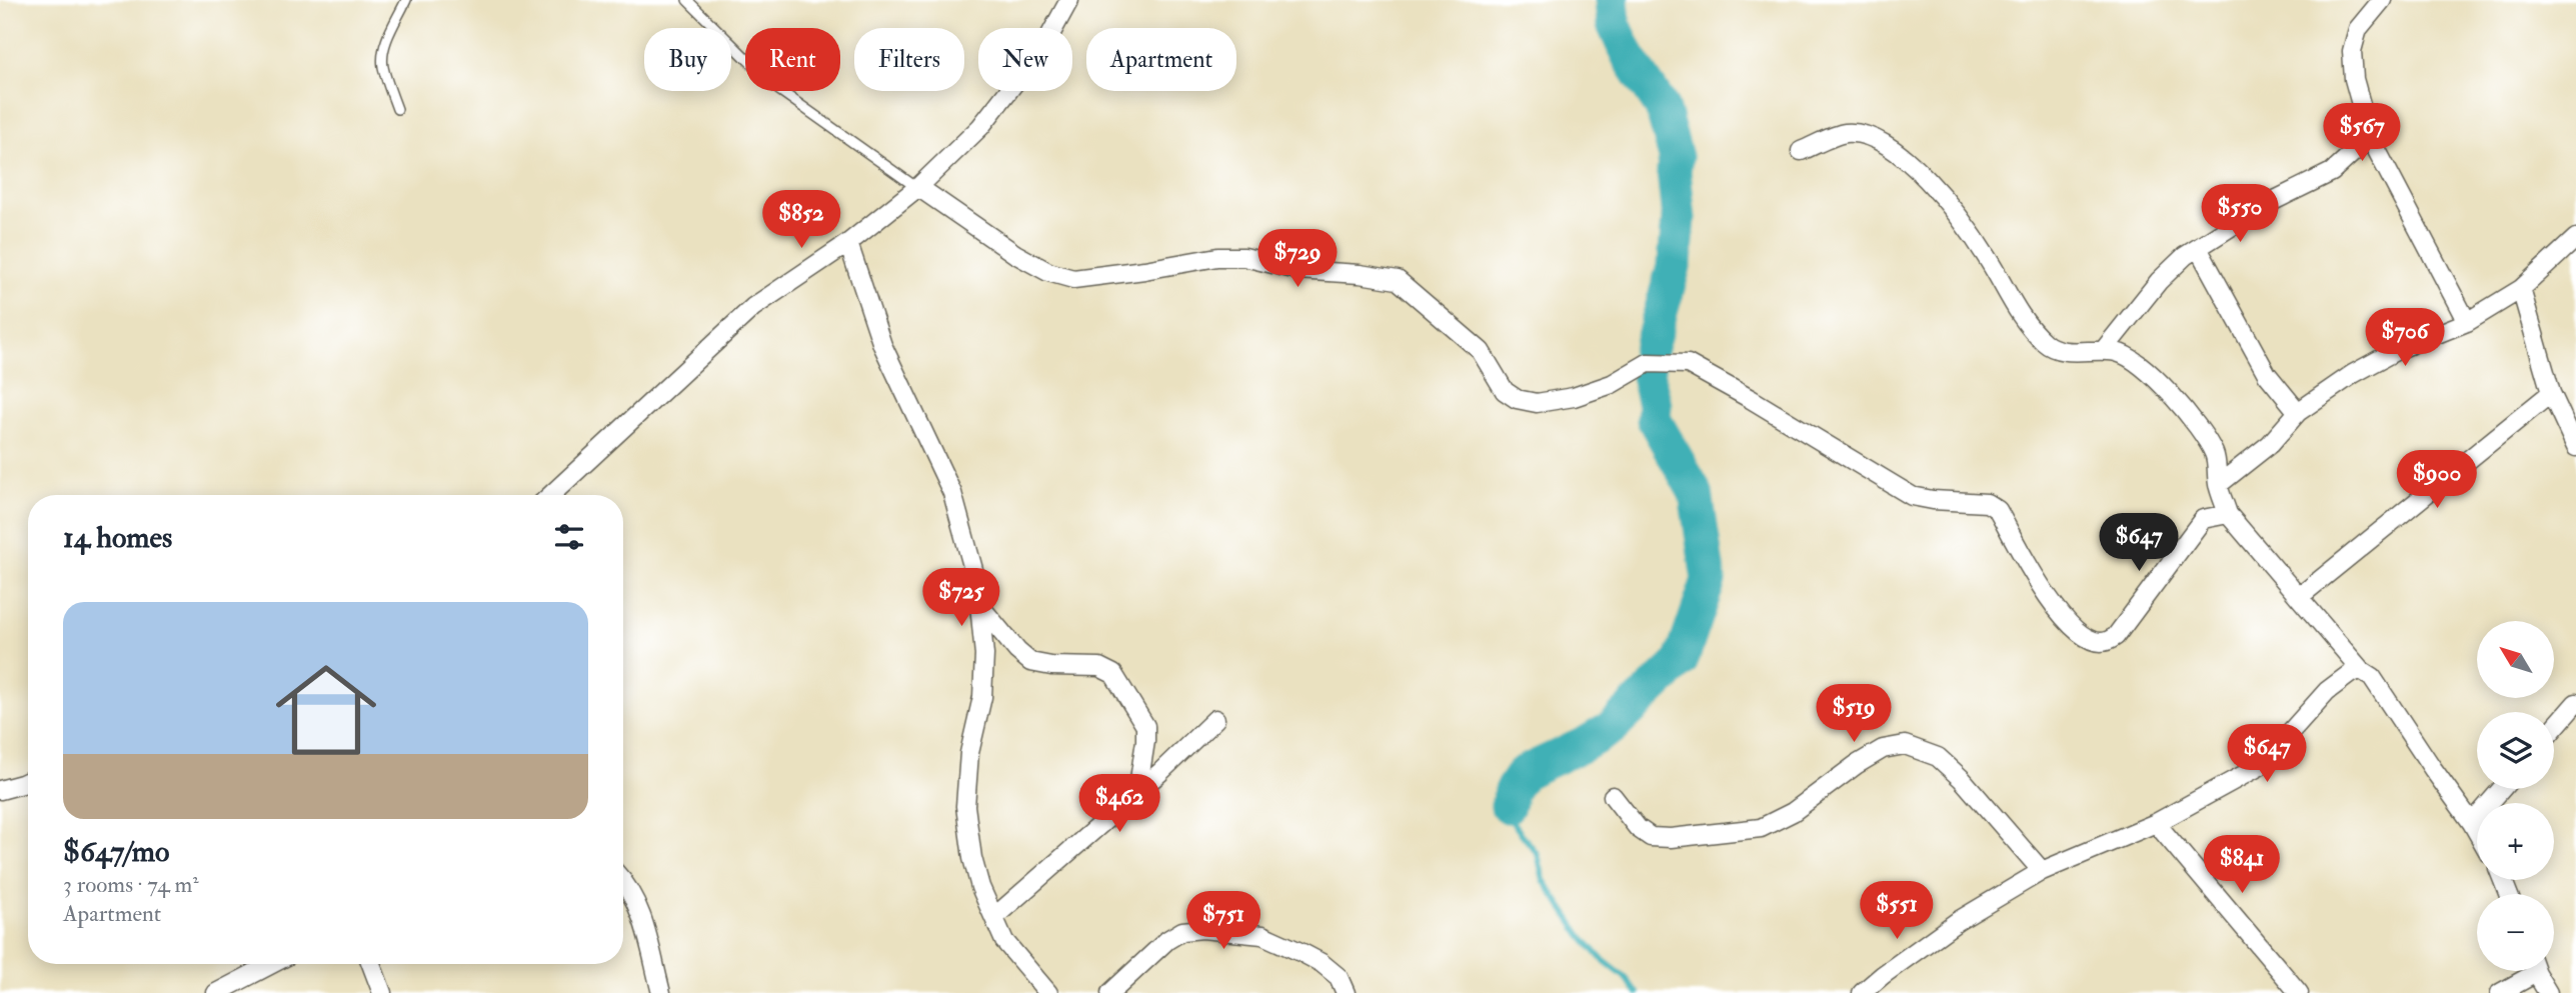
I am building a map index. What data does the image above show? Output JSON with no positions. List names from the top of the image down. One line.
{"north":"top left","page":{"chip":["Buy","Rent","Filters","New","Apartment"],"price":["$567","$550","$852","$729","$706","$900","$647","$725","$519","$647","$462","$841","$551","$751"],"heading":"14 homes","list":[{"name":"$647/mo","note":"3 rooms · 74 m² · Apartment"}],"map_buttons":["+","−"]}}
